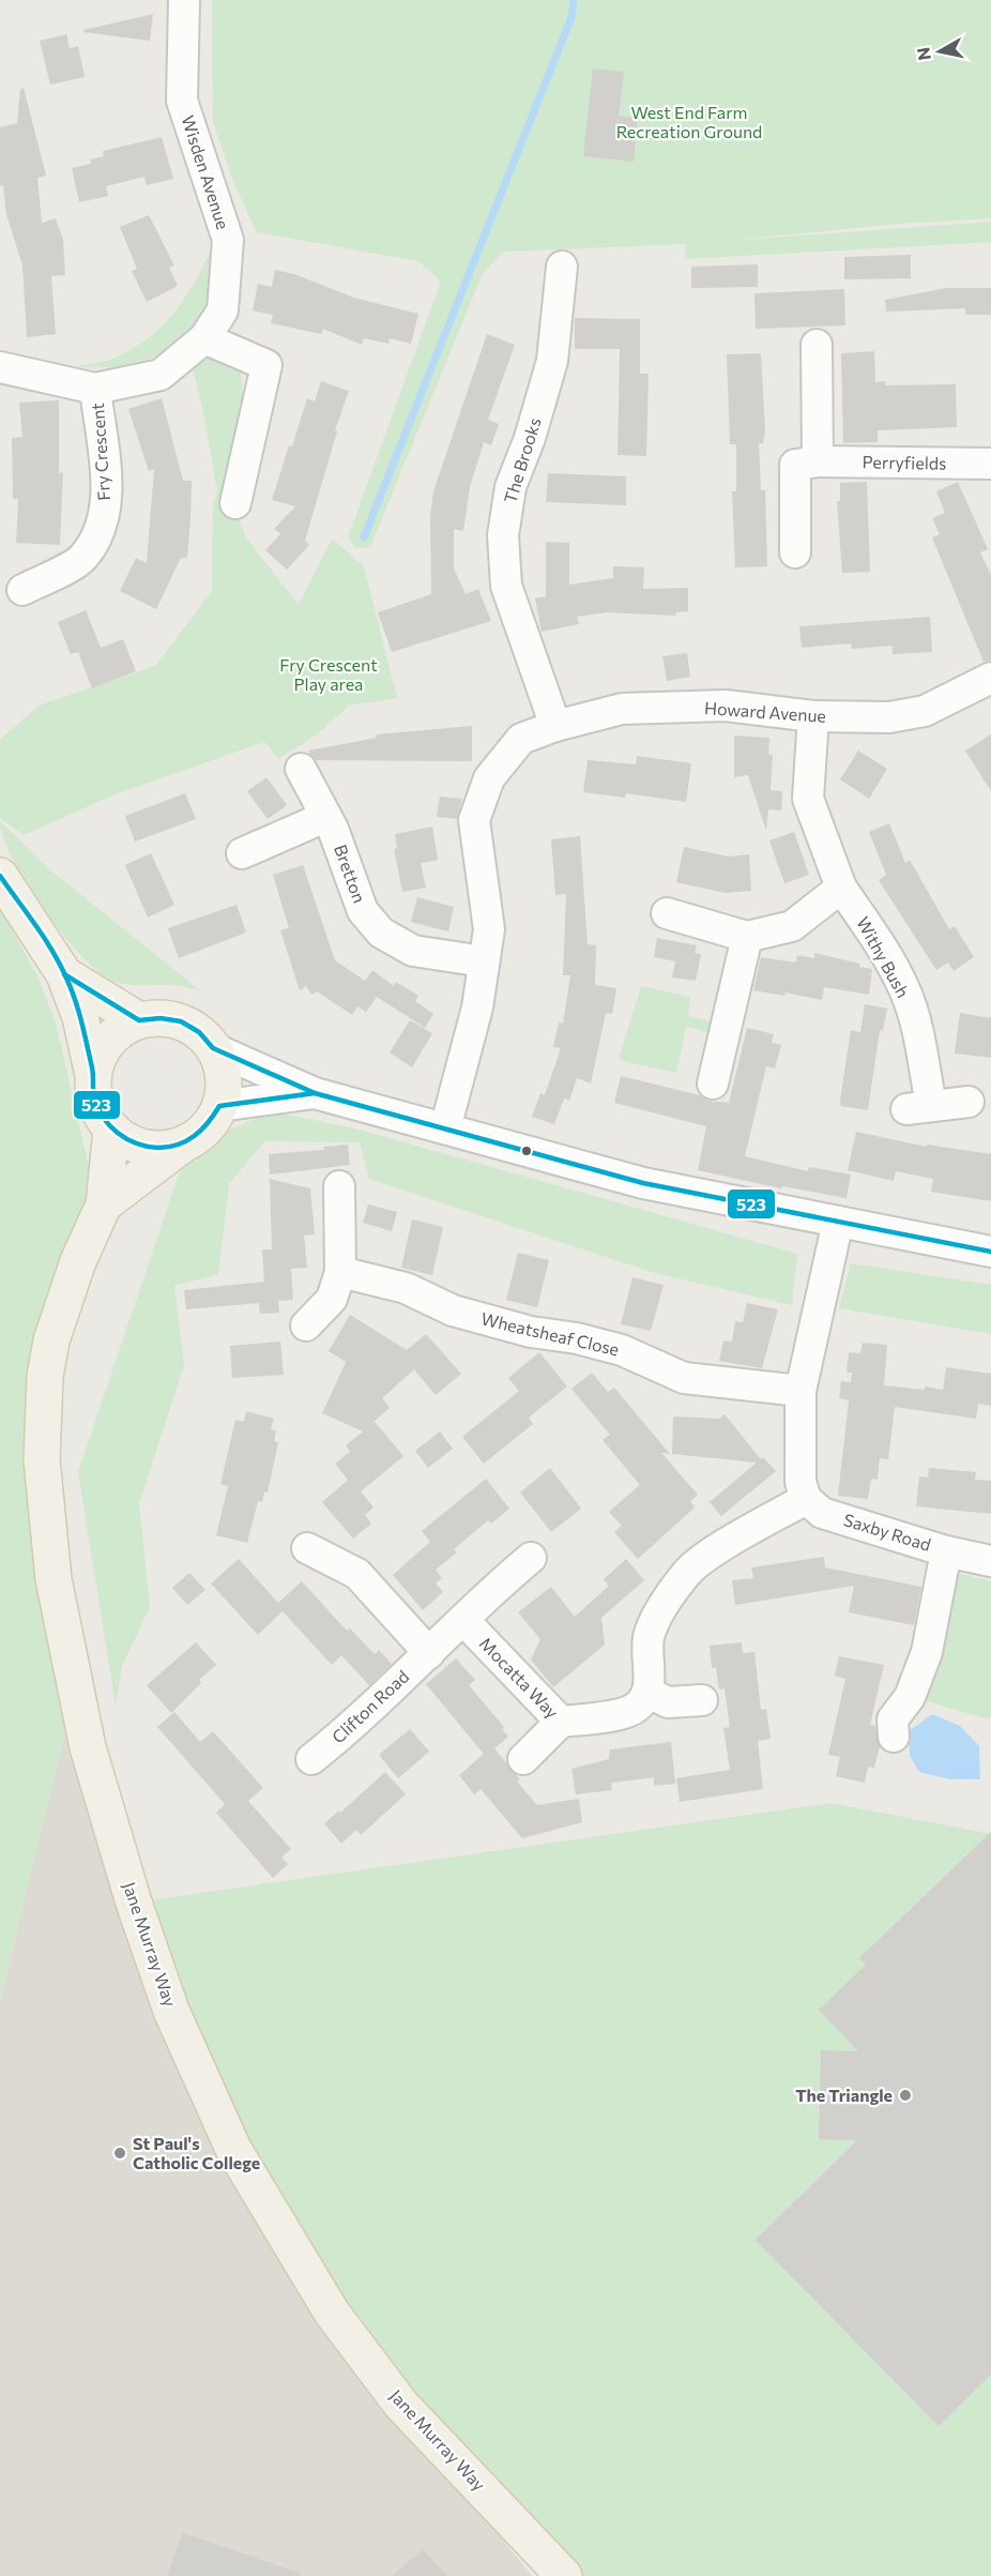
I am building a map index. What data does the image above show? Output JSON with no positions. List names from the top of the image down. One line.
{"streets":{"main road":["Jane Murray Way"],"street":["Wisden Avenue","Fry Crescent","The Brooks","Perryfields","Howard Avenue","Bretton","Withy Bush","Wheatsheaf Close","Saxby Road","Mocatta Way","Clifton Road"]},"crossings":[["Wisden Avenue","Fry Crescent"],["The Brooks","Howard Avenue"],["Howard Avenue","Bretton"],["Howard Avenue","Withy Bush"],["Mocatta Way","Clifton Road"]],"parks":["West End Farm Recreation Ground","Fry Crescent Play area"],"places":["The Triangle","St Paul's Catholic College"],"lines":["transit line 523"],"north":"left"}
